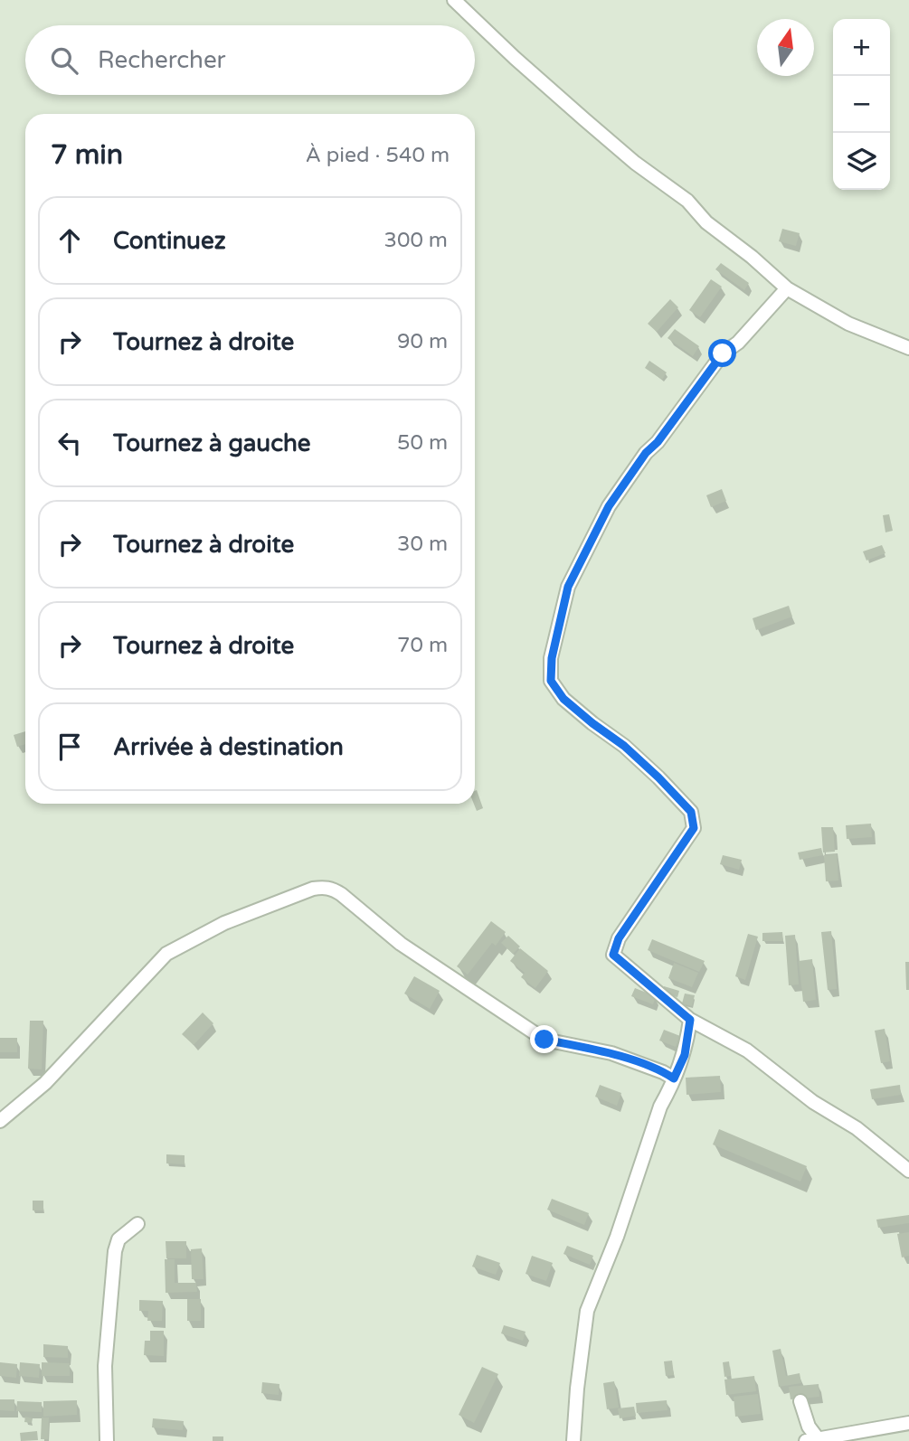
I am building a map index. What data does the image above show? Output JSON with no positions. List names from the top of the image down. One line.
{"north":"top","page":{"map_buttons":["+","−"],"search":"Rechercher","heading":["7 min","À pied · 540 m"],"list":[["Continuez","300 m"],["Tournez à droite","90 m"],["Tournez à gauche","50 m"],["Tournez à droite","30 m"],["Tournez à droite","70 m"],"Arrivée à destination"]}}
